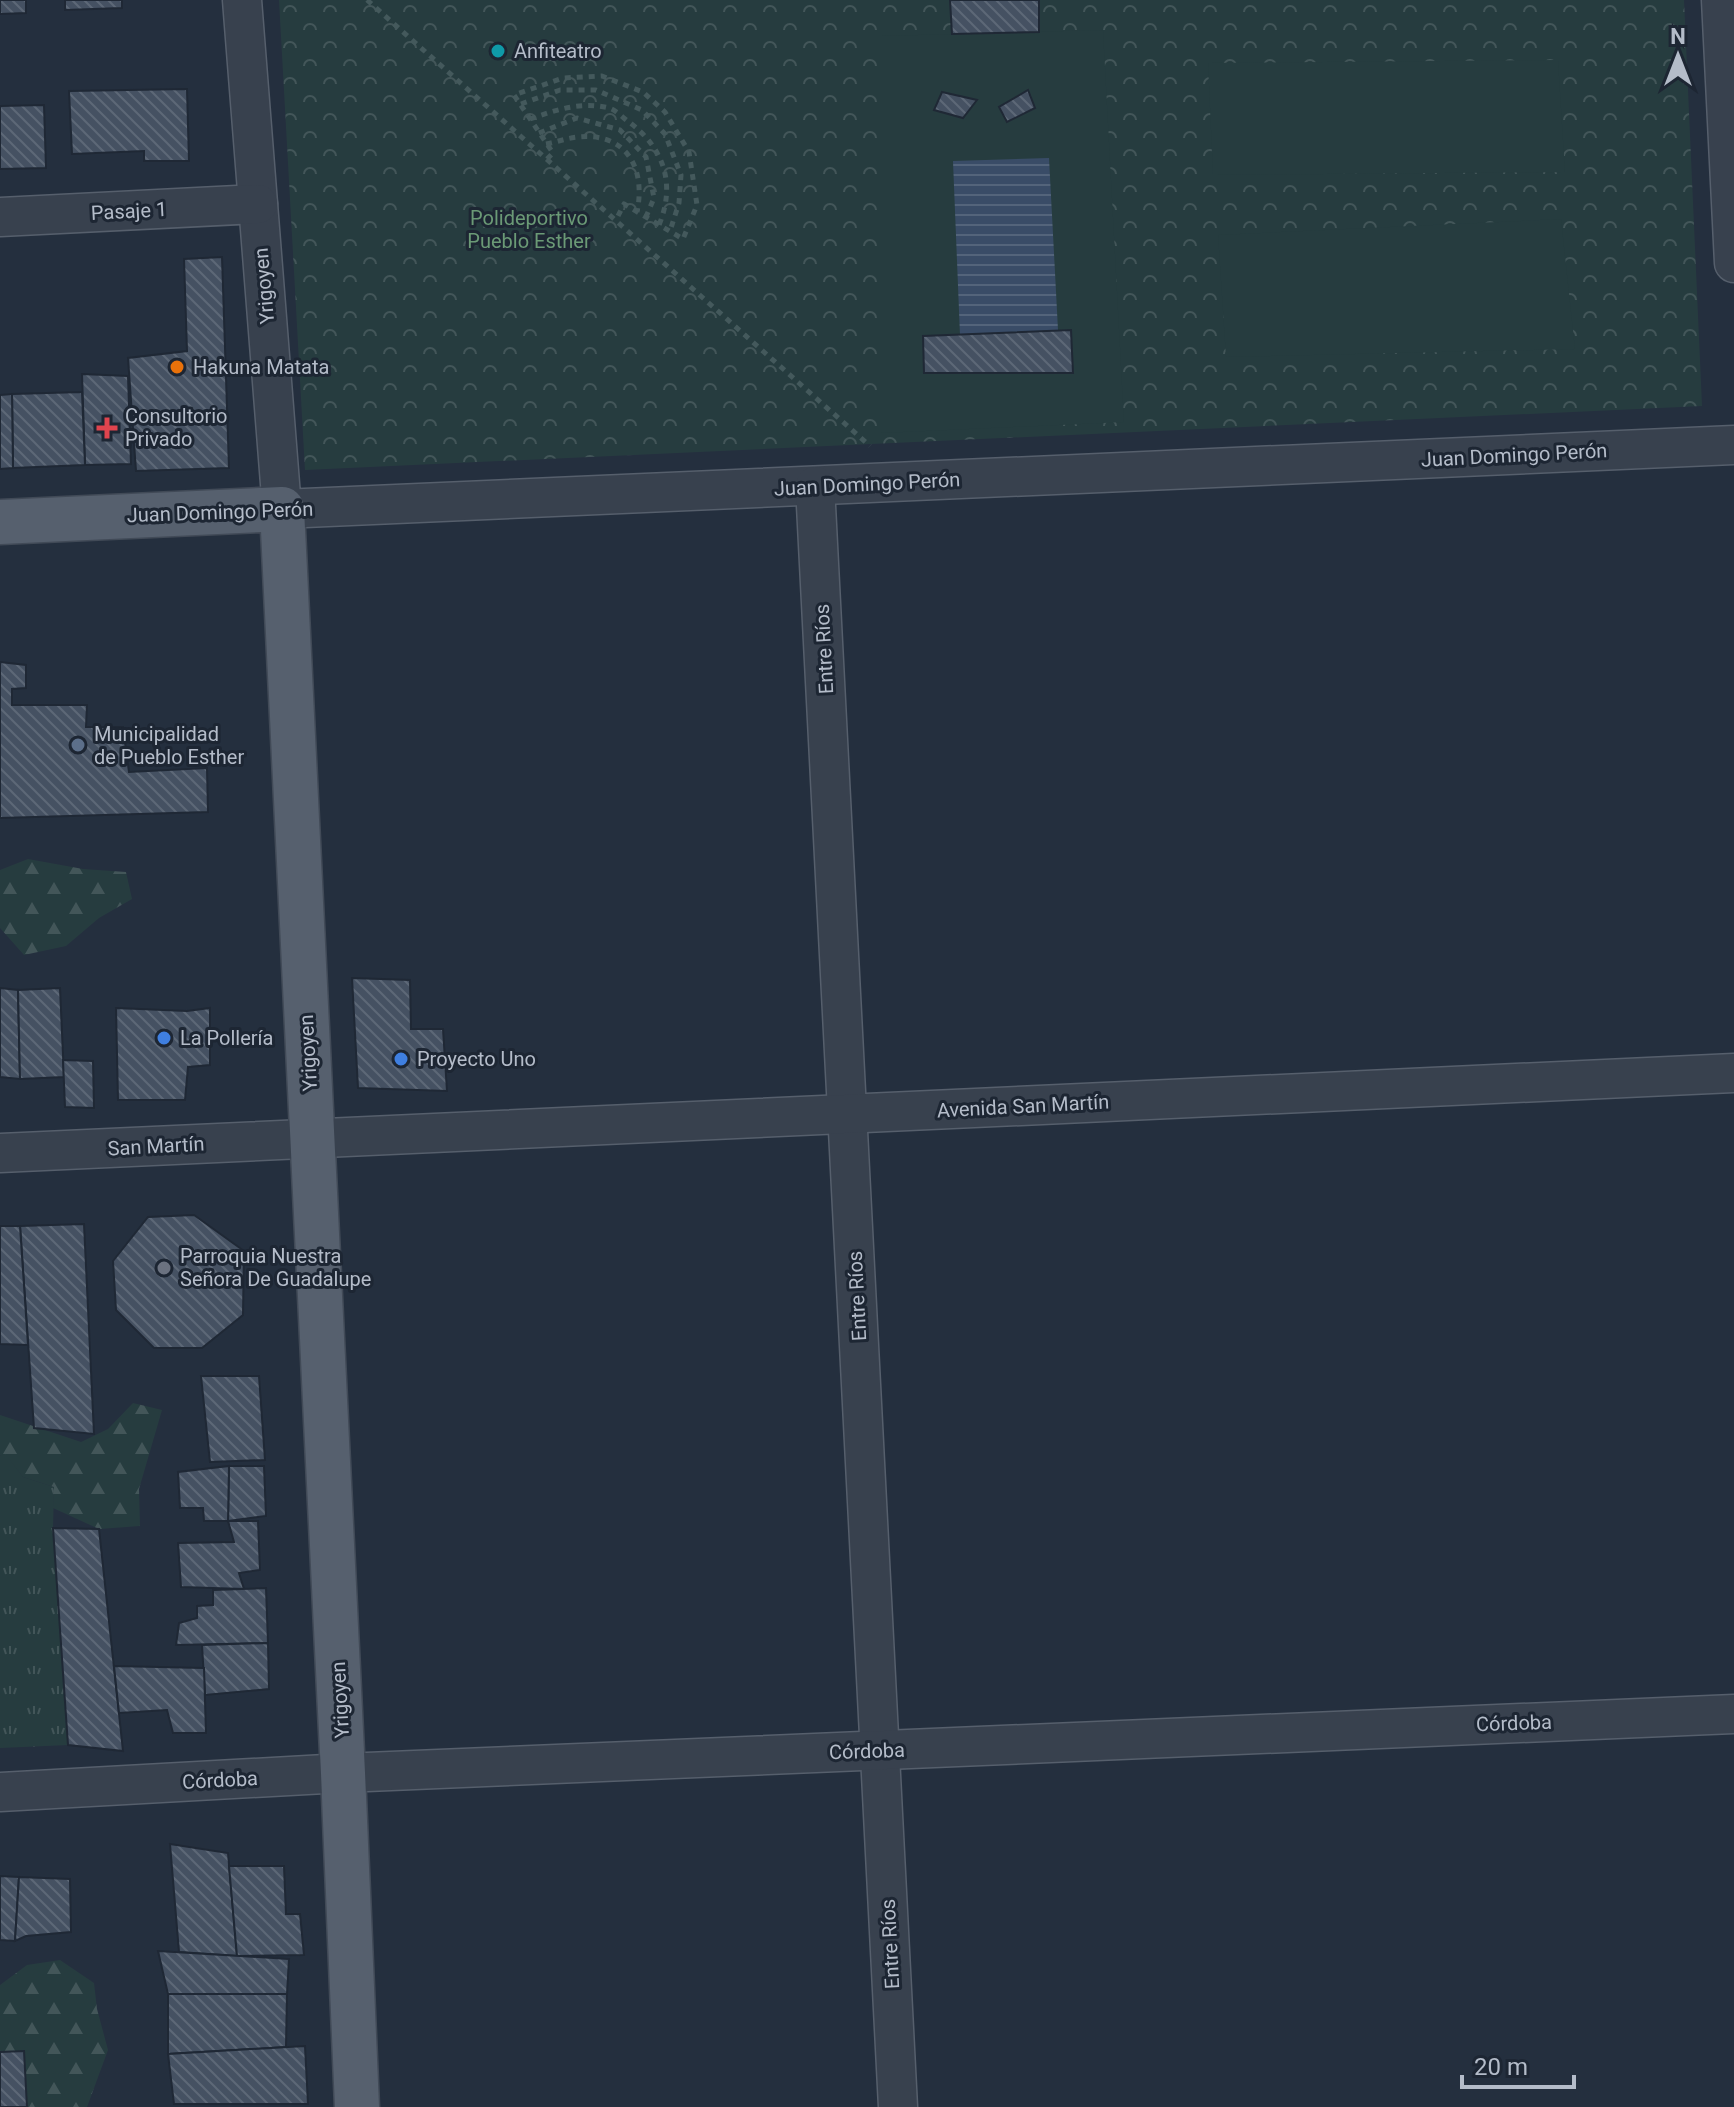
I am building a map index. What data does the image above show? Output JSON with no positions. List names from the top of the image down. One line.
{"streets":{"main road":["Yrigoyen","Juan Domingo Perón"],"street":["Pasaje 1","Entre Ríos","Avenida San Martín","San Martín","Córdoba"]},"crossings":[["Pasaje 1","Yrigoyen"],["Yrigoyen","Juan Domingo Perón"],["Yrigoyen","Avenida San Martín"],["Yrigoyen","San Martín"],["Yrigoyen","Córdoba"],["Juan Domingo Perón","Entre Ríos"],["Entre Ríos","Avenida San Martín"],["Entre Ríos","Córdoba"],["Avenida San Martín","San Martín"]],"parks":["Polideportivo Pueblo Esther"],"places":{"other":["Anfiteatro","Hakuna Matata","Municipalidad de Pueblo Esther","La Pollería","Proyecto Uno","Parroquia Nuestra Señora De Guadalupe"],"health":["Consultorio Privado"]},"scale_bar":"20 m","north":"top"}
